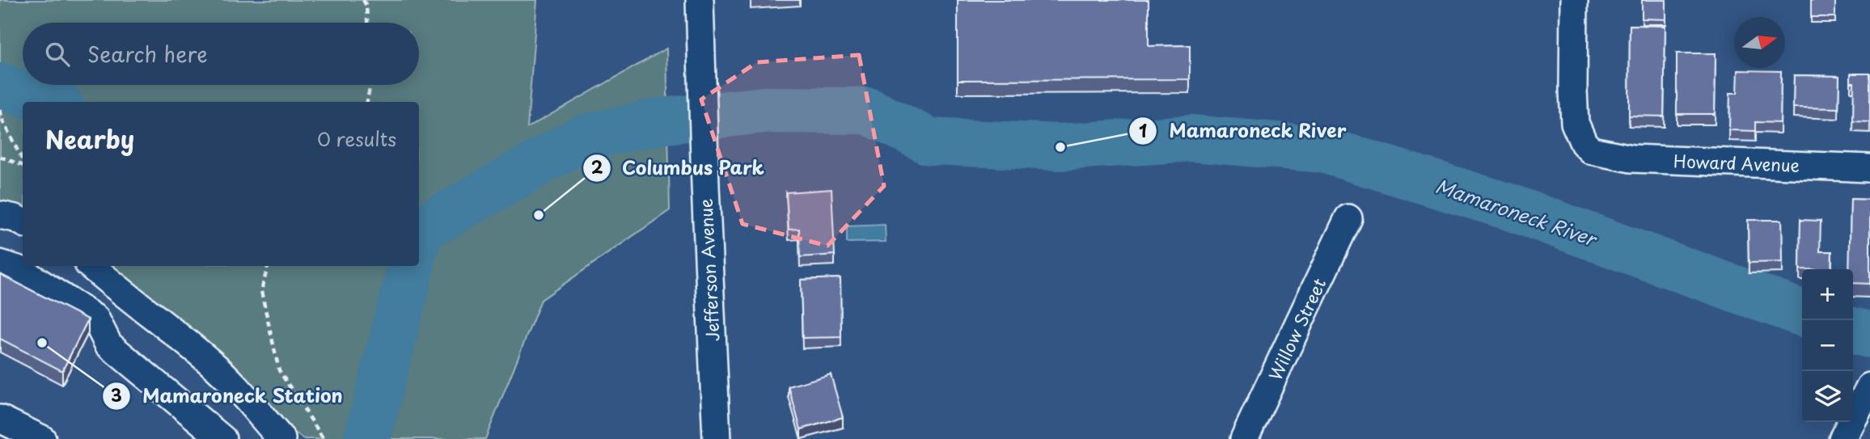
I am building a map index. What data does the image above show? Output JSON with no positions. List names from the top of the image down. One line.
{"streets":{"street":["Howard Avenue","Jefferson Avenue","Willow Street"]},"water":["Mamaroneck River"],"places":["Mamaroneck River","Columbus Park","Mamaroneck Station"],"north":"right","page":{"search":"Search here","heading":["Nearby","0 results"],"map_buttons":["+","−"]}}
